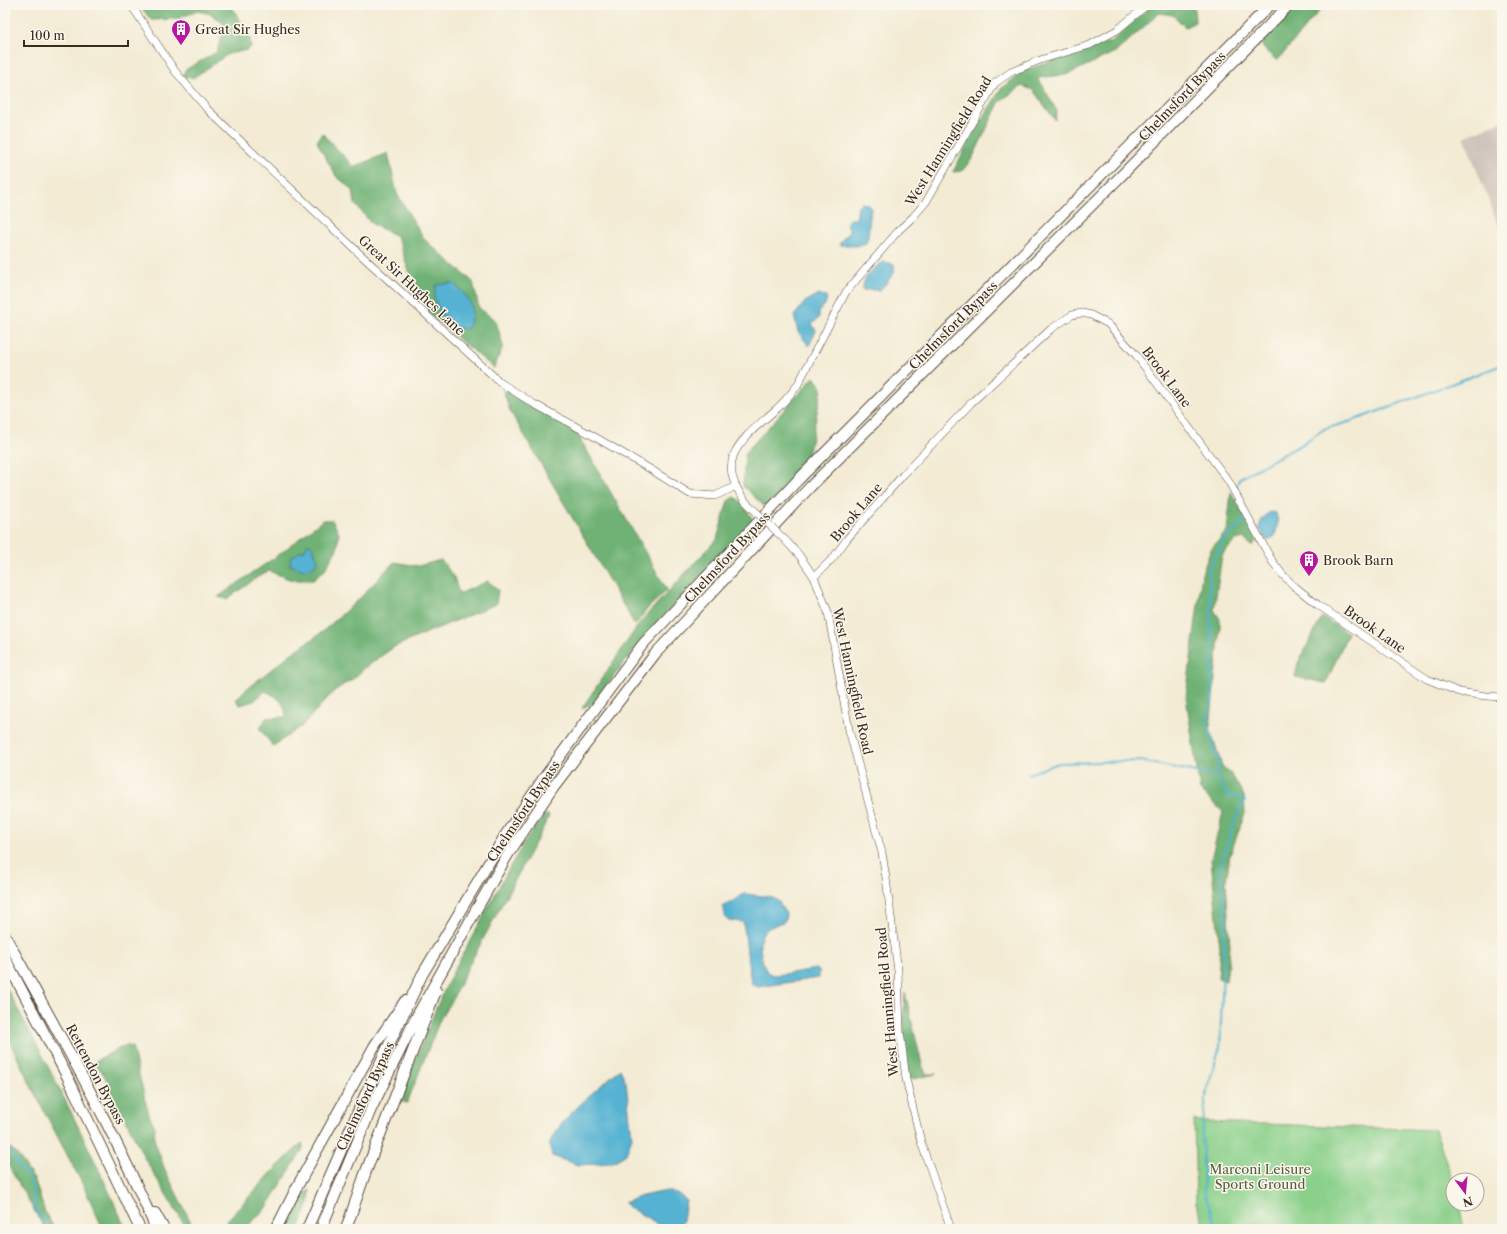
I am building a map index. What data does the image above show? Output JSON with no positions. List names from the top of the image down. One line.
{"streets":{"highway":["Chelmsford Bypass","Rettendon Bypass"],"street":["West Hanningfield Road","Great Sir Hughes Lane","Brook Lane"]},"crossings":[["West Hanningfield Road","Great Sir Hughes Lane"],["West Hanningfield Road","Brook Lane"]],"parks":["Marconi Leisure Sports Ground"],"places":{"building":["Great Sir Hughes","Brook Barn"]},"scale_bar":"100 m","north":"bottom"}
